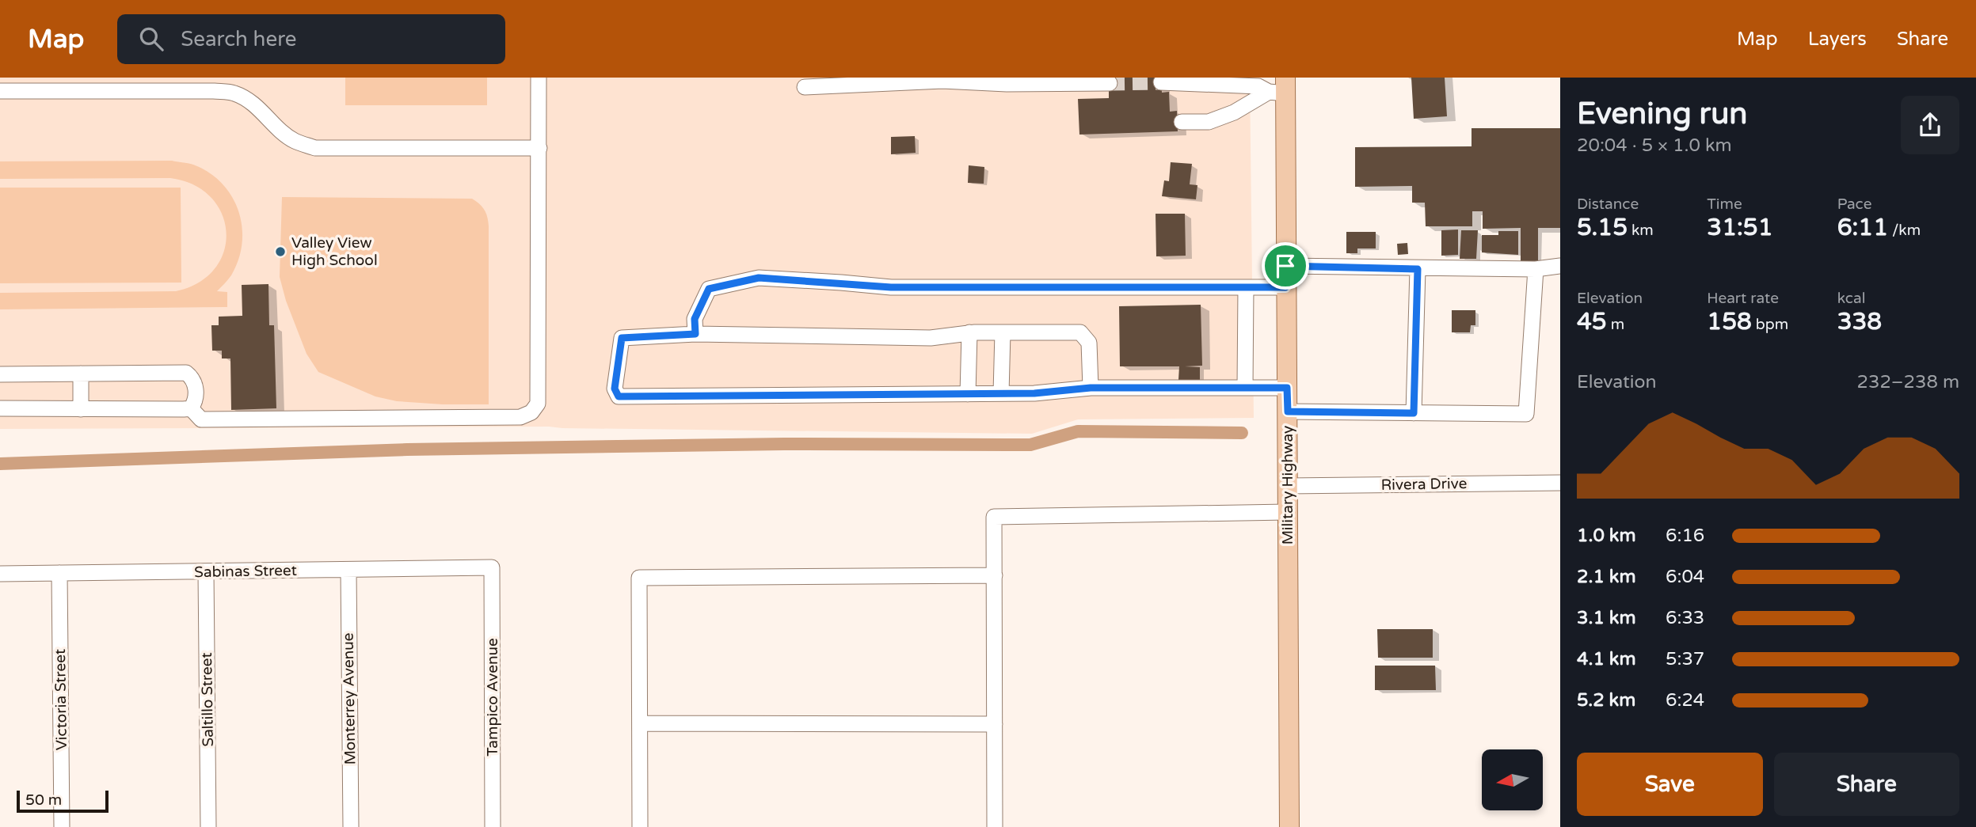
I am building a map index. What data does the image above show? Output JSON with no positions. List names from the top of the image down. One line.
{"streets":{"main road":["Military Highway"],"street":["Rivera Drive","Sabinas Street","Tampico Avenue","Monterrey Avenue","Victoria Street","Saltillo Street"]},"crossings":[["Rivera Drive","Military Highway"],["Sabinas Street","Tampico Avenue"],["Sabinas Street","Monterrey Avenue"],["Sabinas Street","Victoria Street"],["Sabinas Street","Saltillo Street"]],"places":["Valley View High School"],"scale_bar":"50 m","north":"left","page":{"header":"Map","search":"Search here","nav":["Map","Layers","Share"],"heading":["Evening run","20:04 · 5 × 1.0 km"],"stats":[["Distance","5.15 km"],["Time","31:51"],["Pace","6:11 /km"],["Elevation","45 m"],["Heart rate","158 bpm"],["kcal","338"]],"chart":["Elevation","232–238 m"],"list":[{"name":"1.0 km","note":"6:16"},{"name":"2.1 km","note":"6:04"},{"name":"3.1 km","note":"6:33"},{"name":"4.1 km","note":"5:37"},{"name":"5.2 km","note":"6:24"}],"buttons":["Save","Share"],"scale":"50 m"}}
